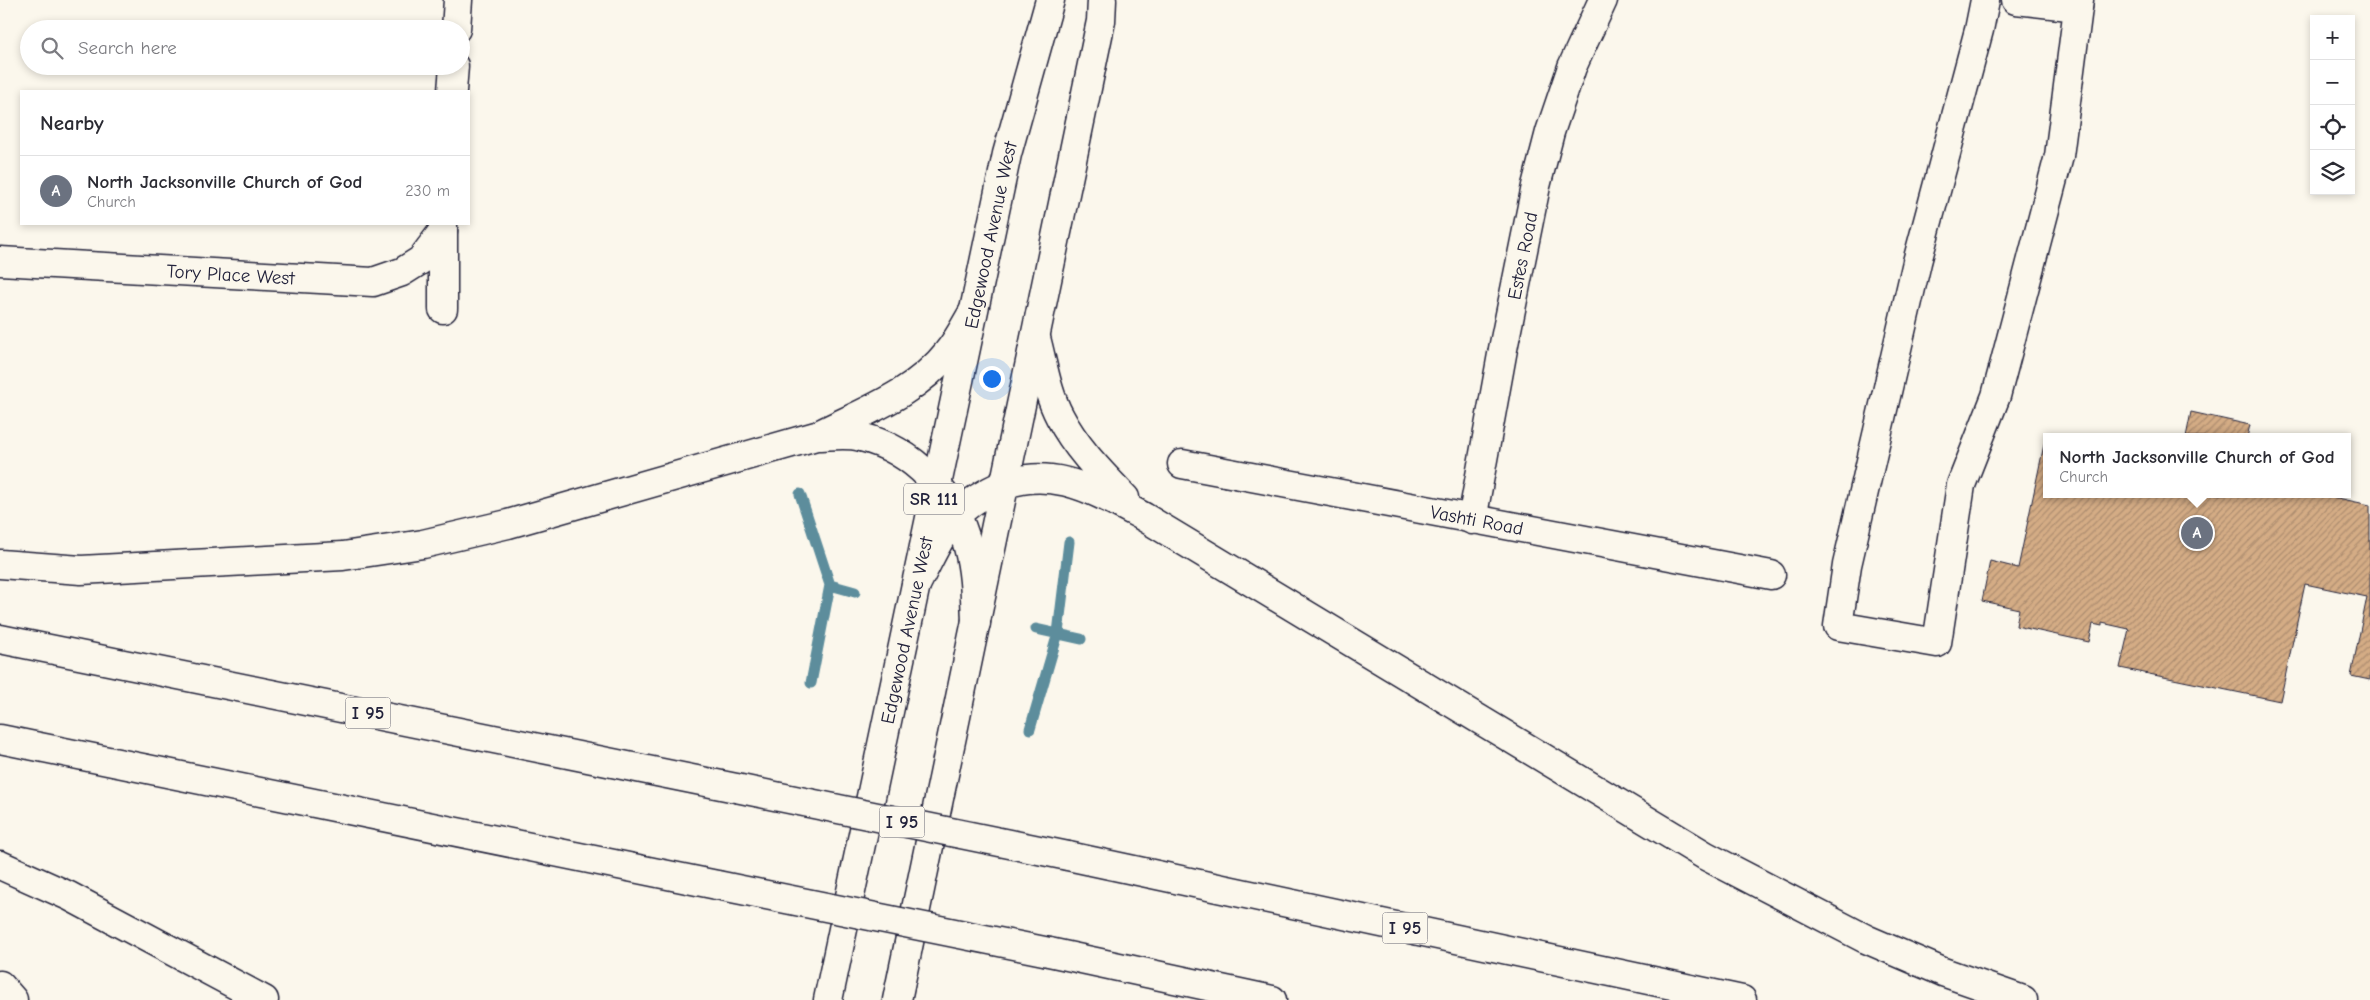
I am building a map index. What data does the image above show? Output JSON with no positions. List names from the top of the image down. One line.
{"streets":{"main road":["Edgewood Avenue West","Estes Road","Tory Place West","SR 111","Vashti Road","I 95"]},"crossings":[["Estes Road","Vashti Road"]],"page":{"map_buttons":["+","−"],"search":"Search here","heading":"Nearby","list":[{"mark":"A","name":"North Jacksonville Church of God","note":"Church","value":"230 m"}],"popup":["North Jacksonville Church of God","Church"],"pins":"A"}}
